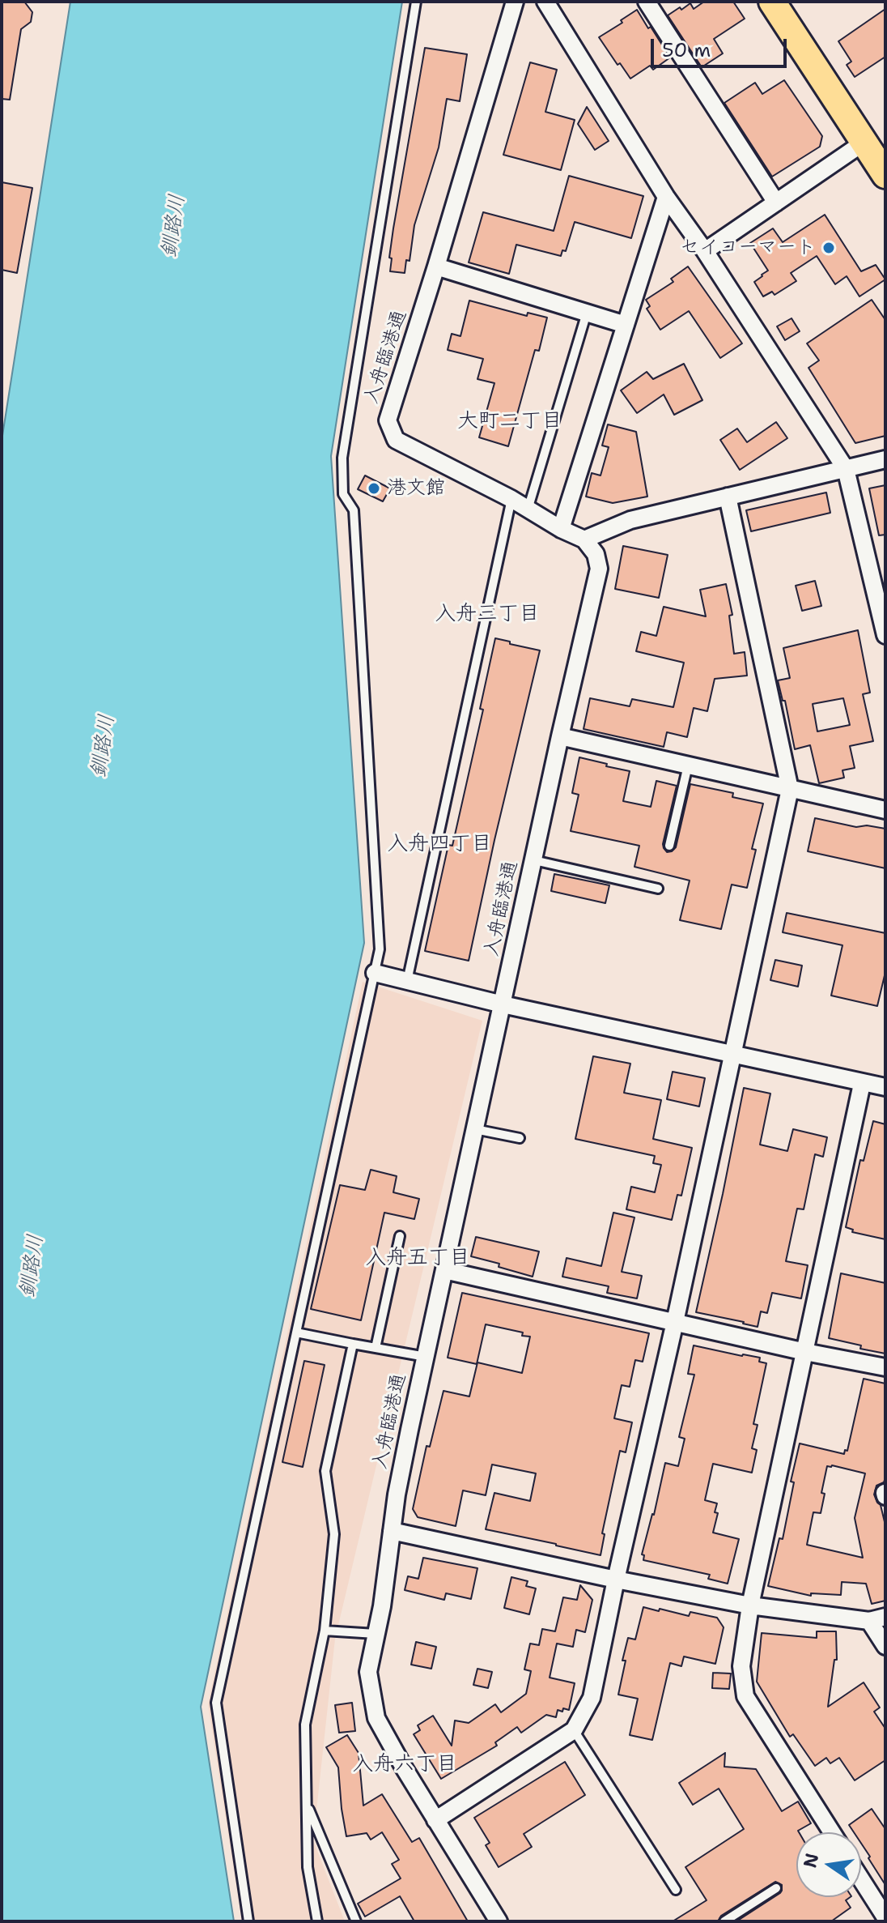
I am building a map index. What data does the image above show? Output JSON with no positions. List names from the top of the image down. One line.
{"streets":{"street":["入舟臨港通"]},"districts":["大町二丁目","入舟三丁目","入舟四丁目","入舟五丁目","入舟六丁目"],"water":["釧路川"],"places":["セイコーマート","港文館"],"scale_bar":"50 m","north":"left"}
